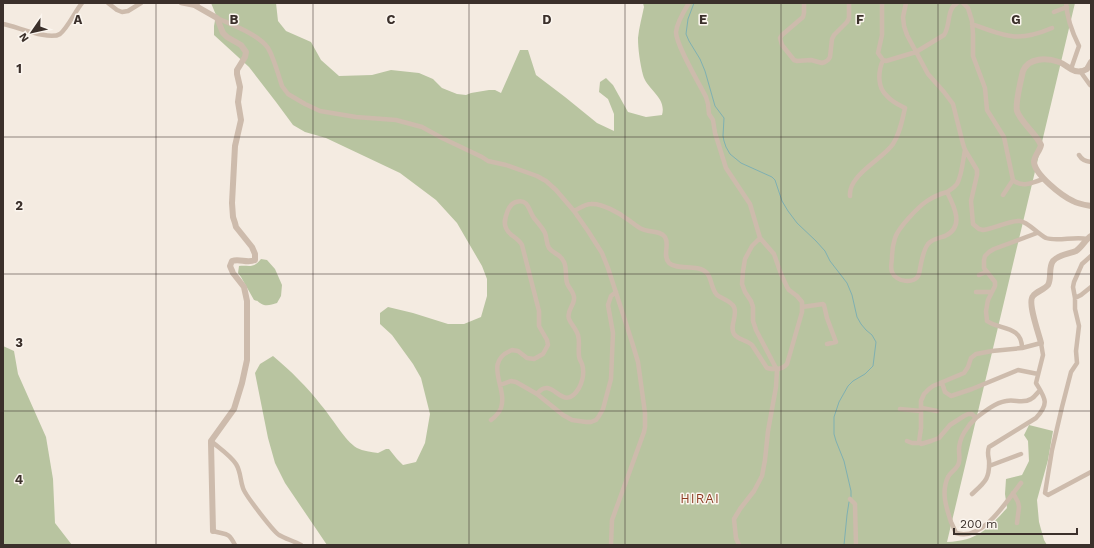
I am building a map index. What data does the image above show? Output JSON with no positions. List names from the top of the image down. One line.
{"districts":["HIRAI"],"scale_bar":"200 m","north":"bottom left","grid":{"columns":["A","B","C","D","E","F","G"],"rows":["1","2","3","4"]}}
